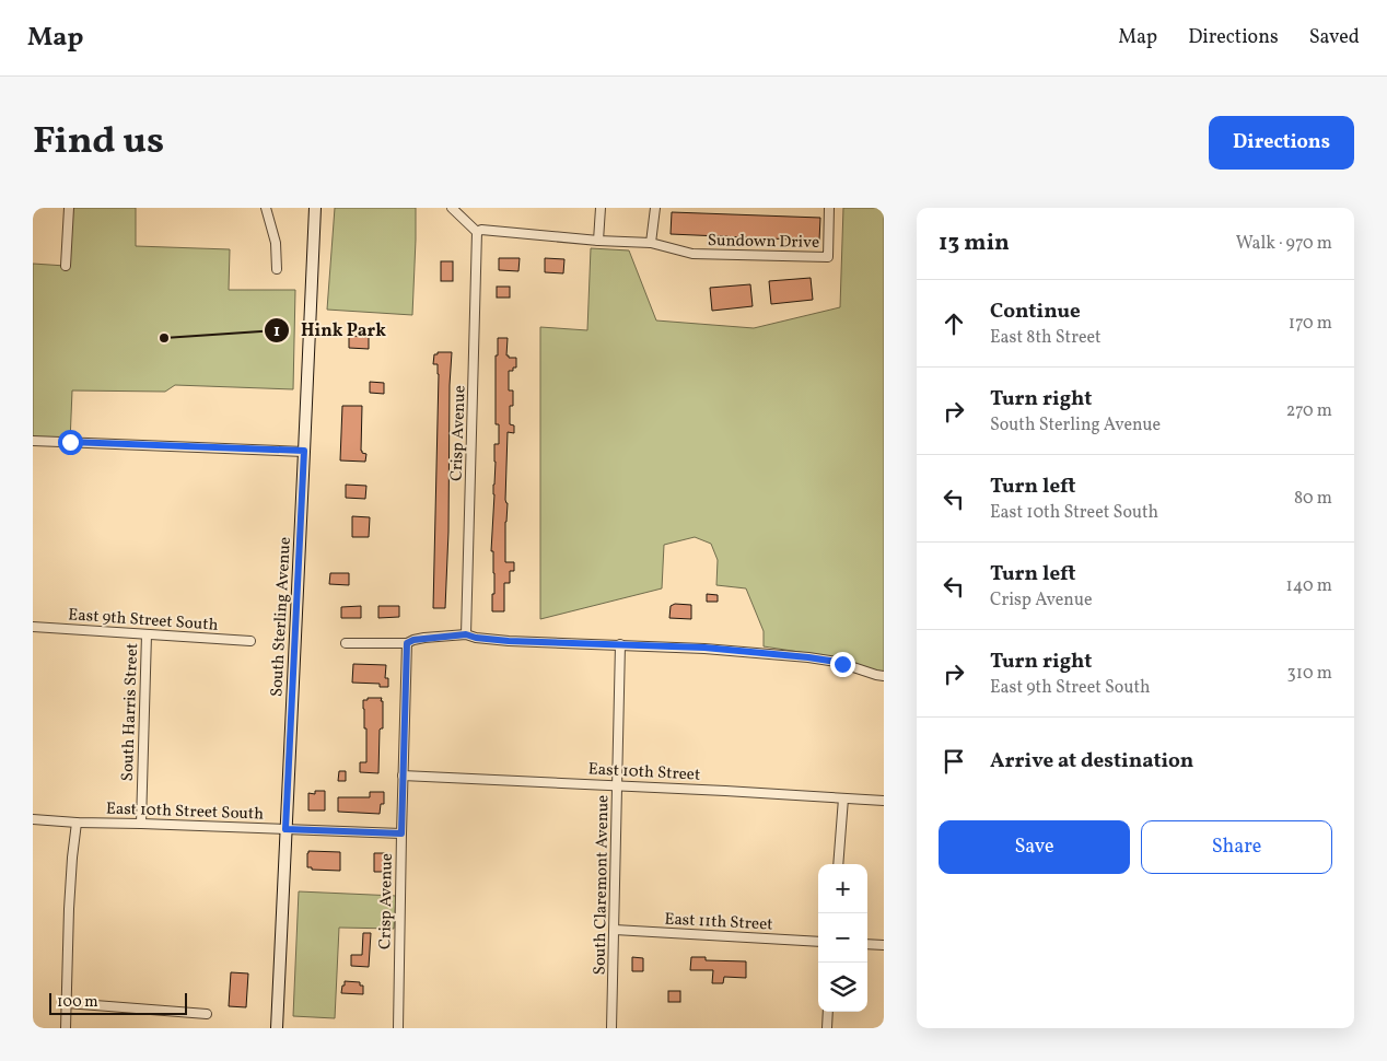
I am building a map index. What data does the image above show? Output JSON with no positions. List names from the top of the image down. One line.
{"streets":{"main road":["South Sterling Avenue"],"street":["Sundown Drive","Crisp Avenue","East 9th Street South","South Harris Street","East 10th Street","East 10th Street South","South Claremont Avenue","East 11th Street"]},"crossings":[["Sundown Drive","Crisp Avenue"],["Crisp Avenue","East 10th Street"],["Crisp Avenue","East 10th Street South"],["South Sterling Avenue","East 10th Street South"],["East 9th Street South","South Harris Street"],["South Harris Street","East 10th Street South"],["East 10th Street","South Claremont Avenue"],["South Claremont Avenue","East 11th Street"]],"places":["Hink Park"],"scale_bar":"100 m","page":{"header":"Map","nav":["Map","Directions","Saved"],"title":"Find us","buttons":["Directions",["Save","Share"]],"heading":["13 min","Walk · 970 m"],"list":[["Continue","East 8th Street","170 m"],["Turn right","South Sterling Avenue","270 m"],["Turn left","East 10th Street South","80 m"],["Turn left","Crisp Avenue","140 m"],["Turn right","East 9th Street South","310 m"],"Arrive at destination"],"map_buttons":["+","−"],"scale":"100 m"}}
